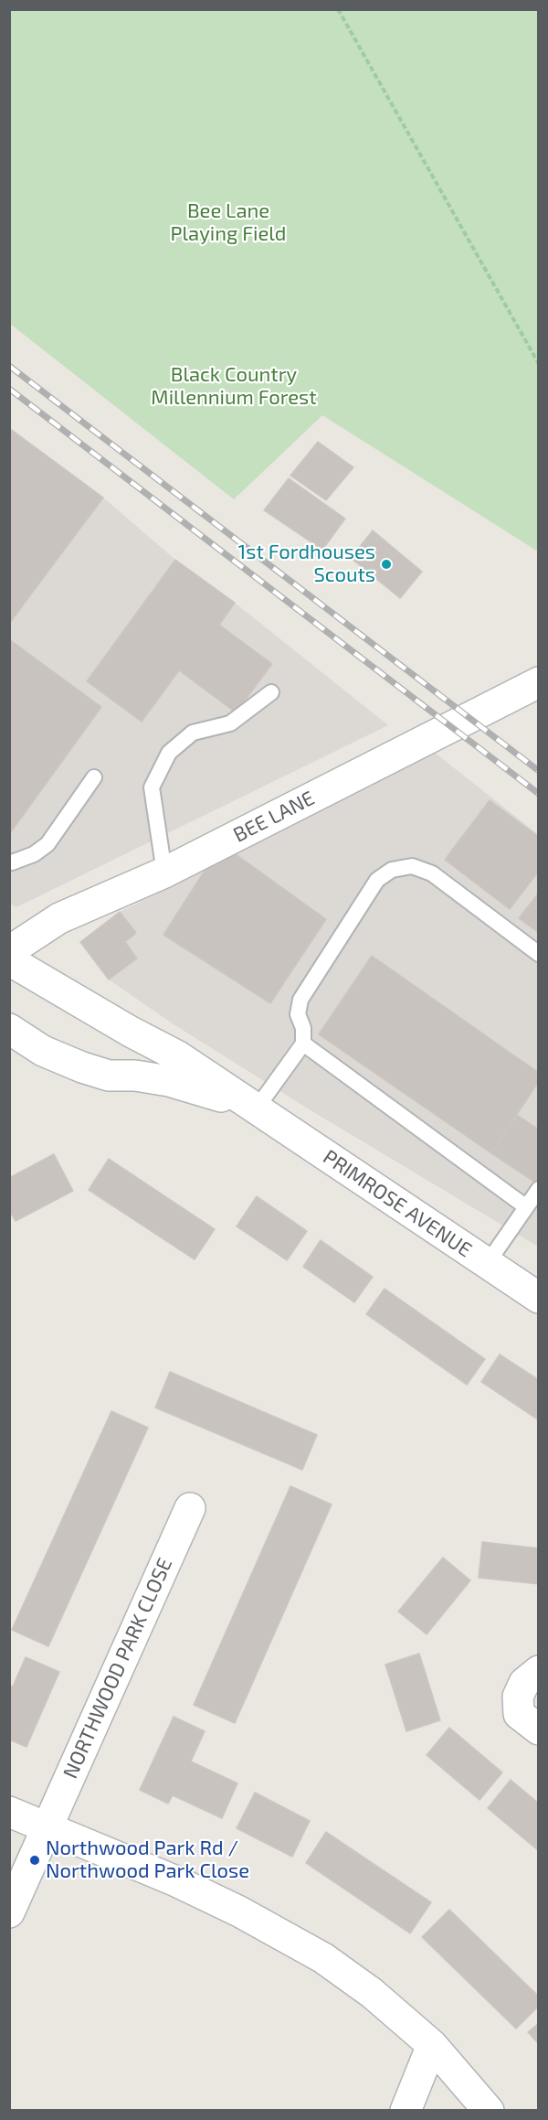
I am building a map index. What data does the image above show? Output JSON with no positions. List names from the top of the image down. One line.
{"streets":{"street":["BEE LANE","PRIMROSE AVENUE","NORTHWOOD PARK CLOSE"]},"parks":["Bee Lane Playing Field","Black Country Millennium Forest"],"places":["1st Fordhouses Scouts","Northwood Park Rd / Northwood Park Close"]}
